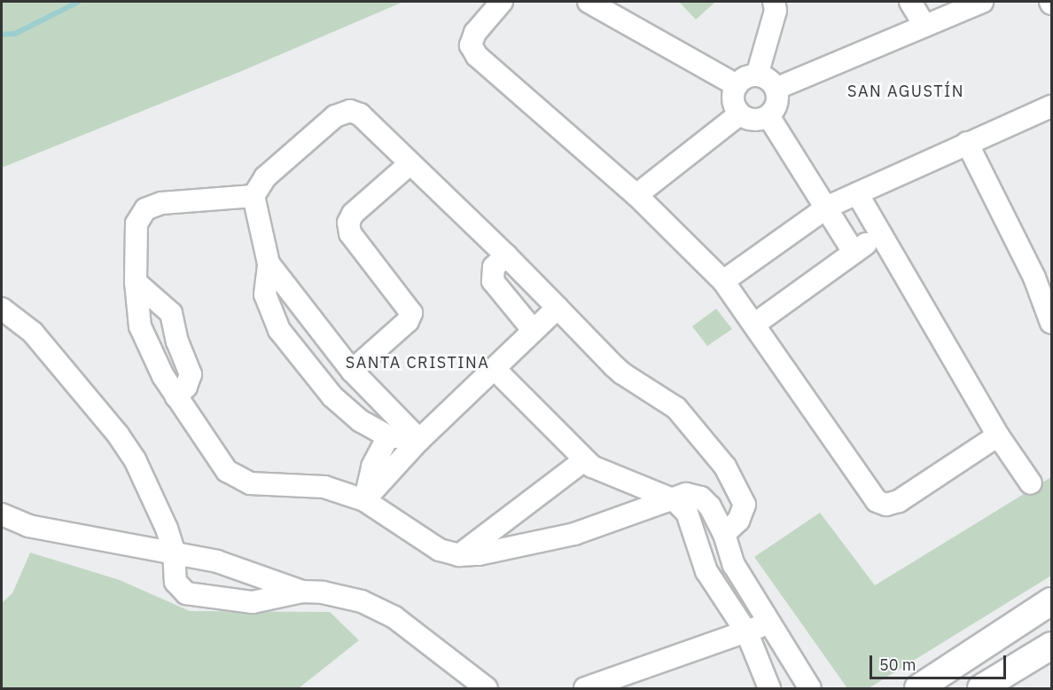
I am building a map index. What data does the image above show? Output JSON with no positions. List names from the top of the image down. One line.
{"districts":["SAN AGUSTÍN","SANTA CRISTINA"],"scale_bar":"50 m"}
